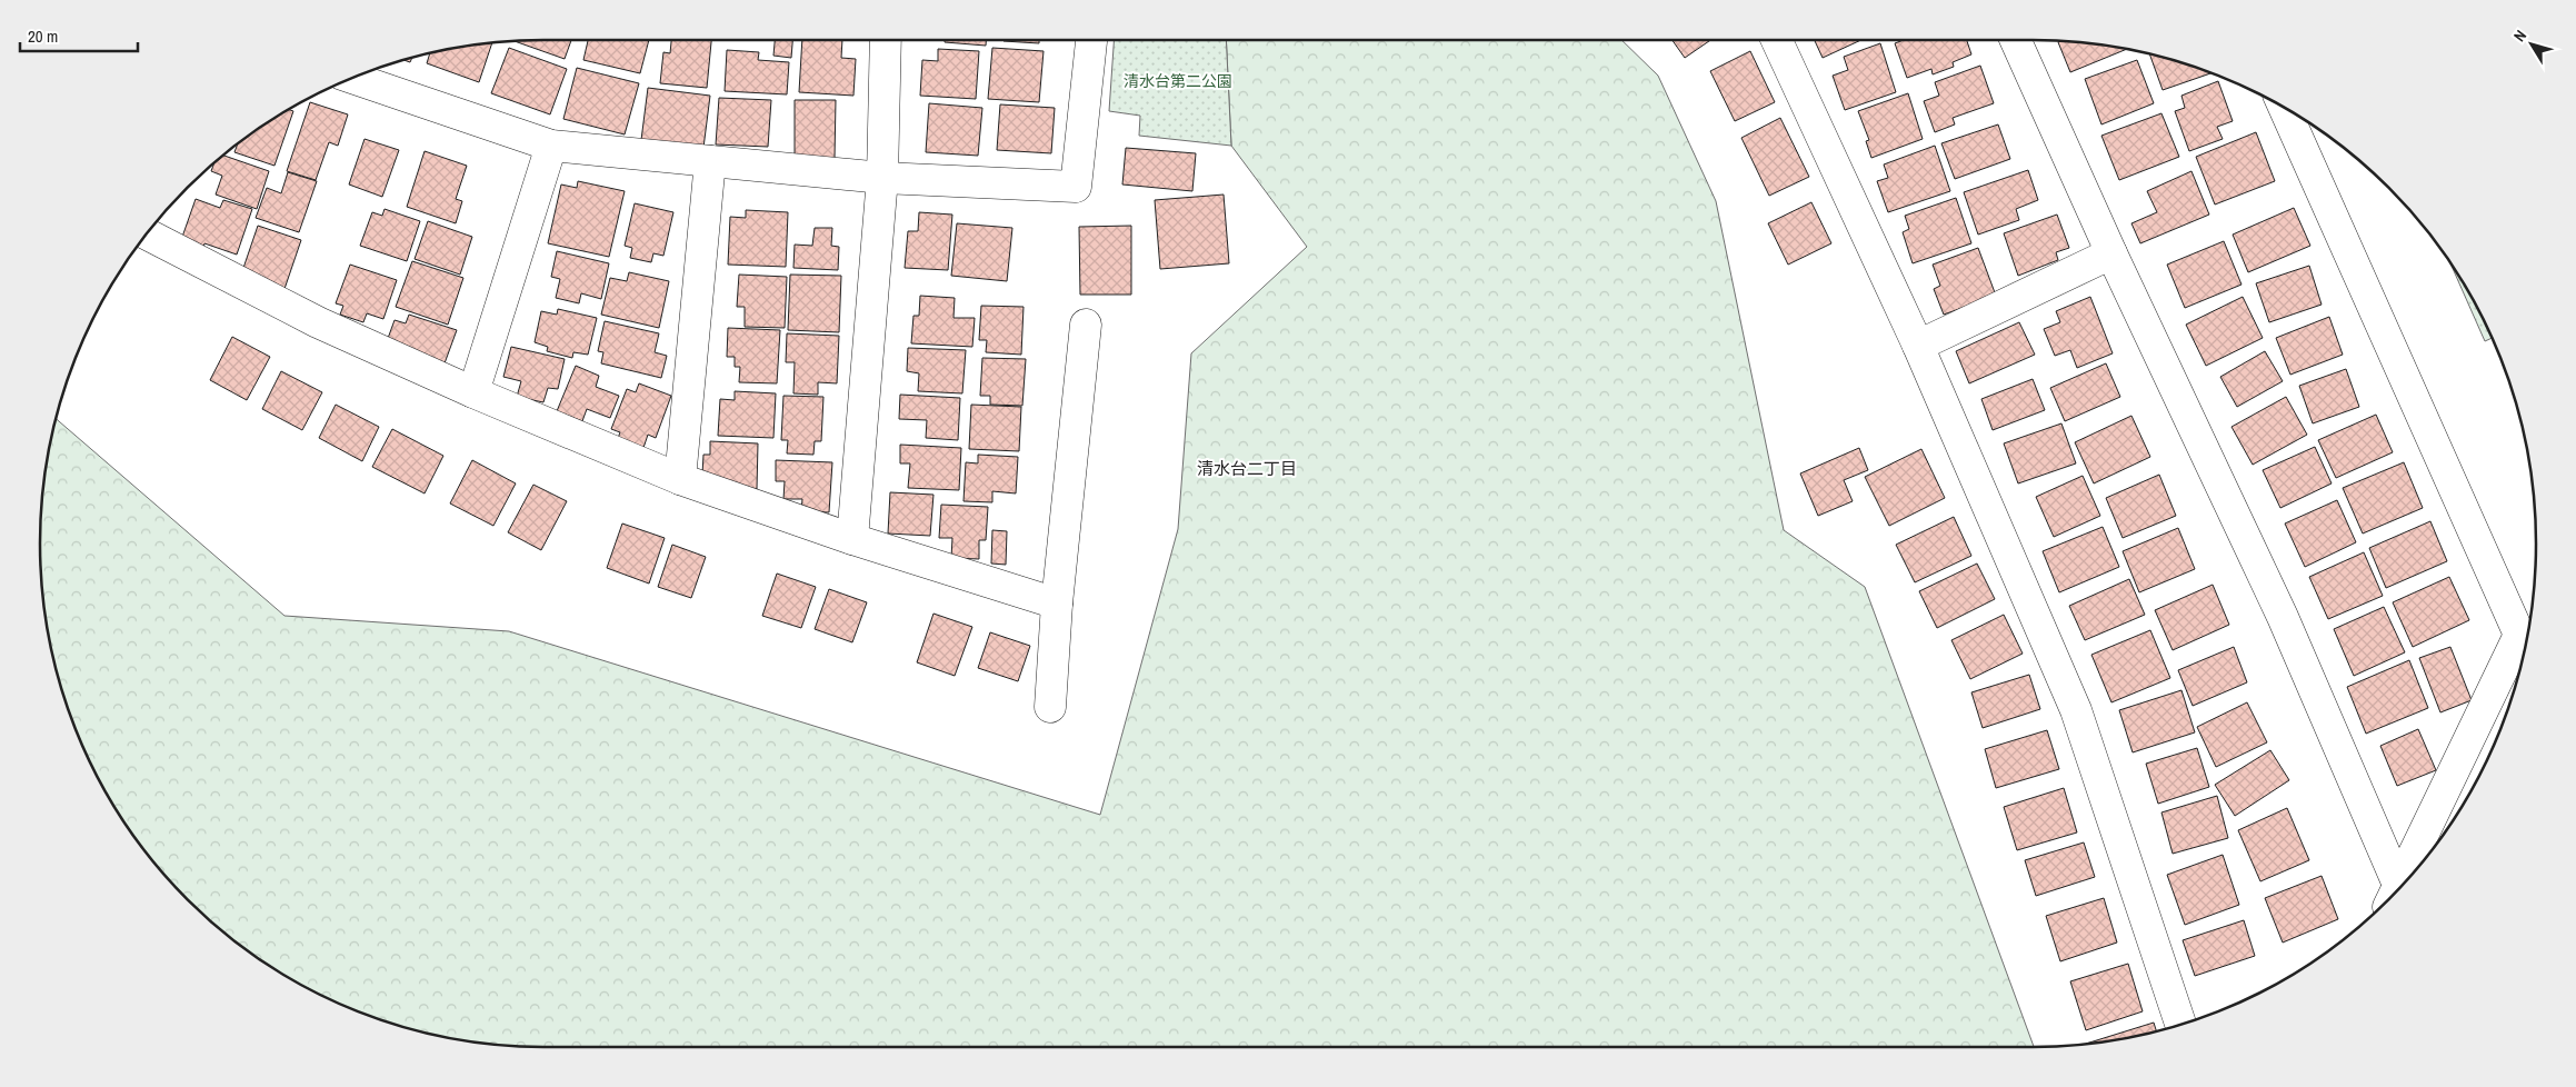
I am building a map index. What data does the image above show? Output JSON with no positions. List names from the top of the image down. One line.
{"districts":["清水台二丁目"],"parks":["清水台第二公園"],"scale_bar":"20 m","north":"top left"}
